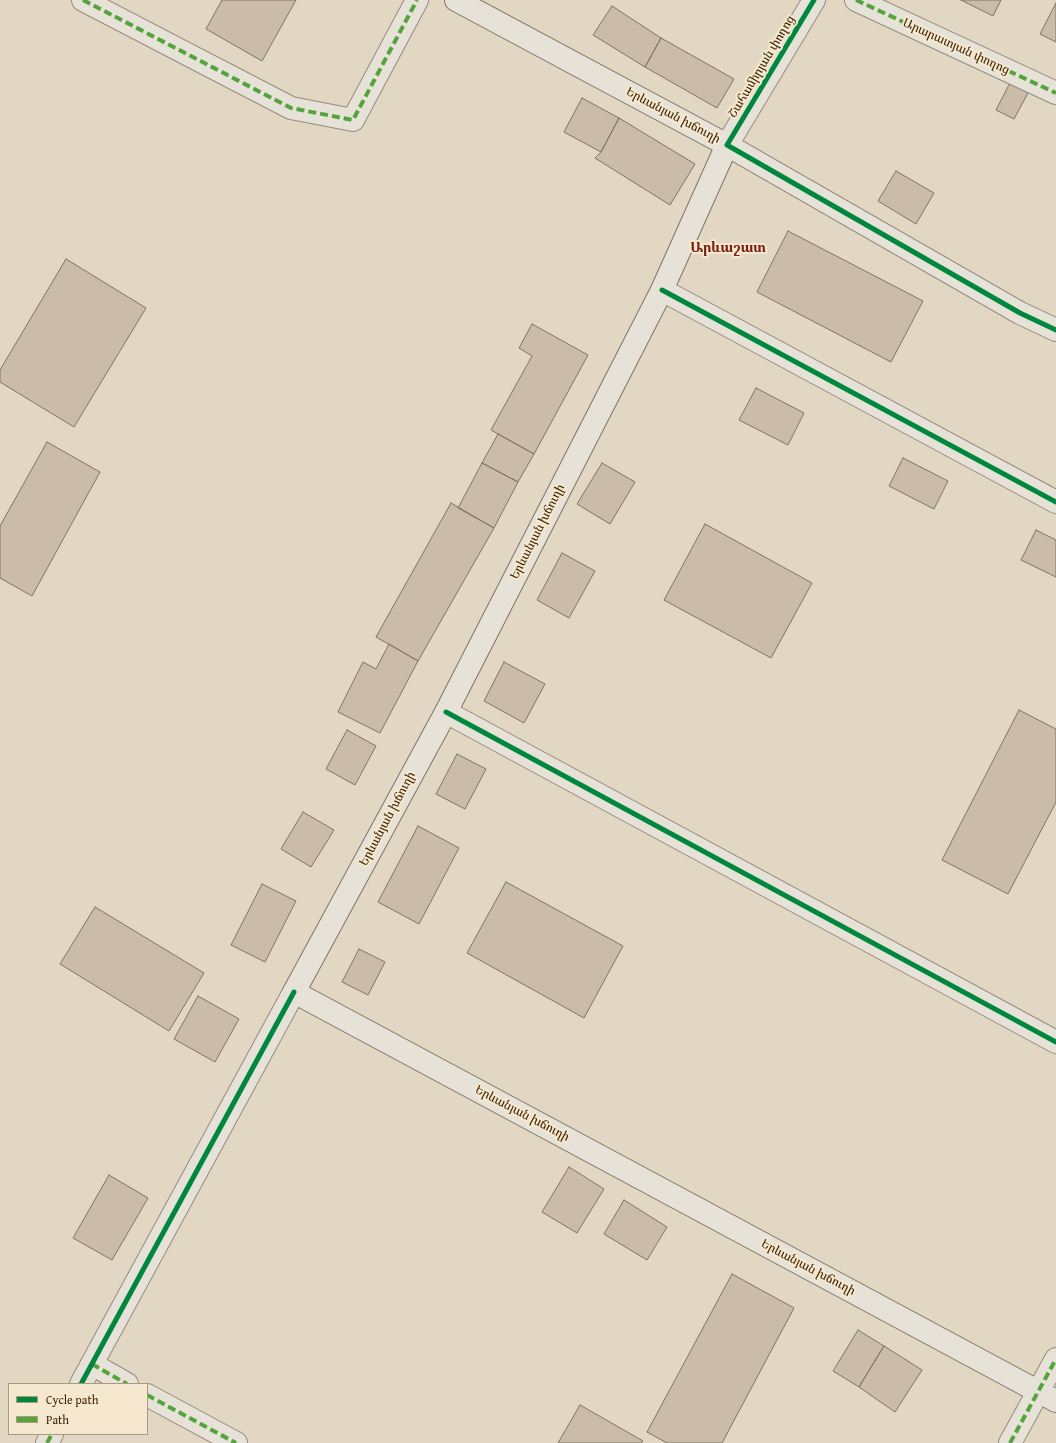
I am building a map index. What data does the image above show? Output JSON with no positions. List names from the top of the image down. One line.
{"streets":{"street":["Արարատյան փողոց","Շահամիրյան փողոց","Երևանյան խճուղի"]},"crossings":[["Շահամիրյան փողոց","Երևանյան խճուղի"]],"districts":["Արևաշատ"],"legend":["Cycle path","Path"]}
